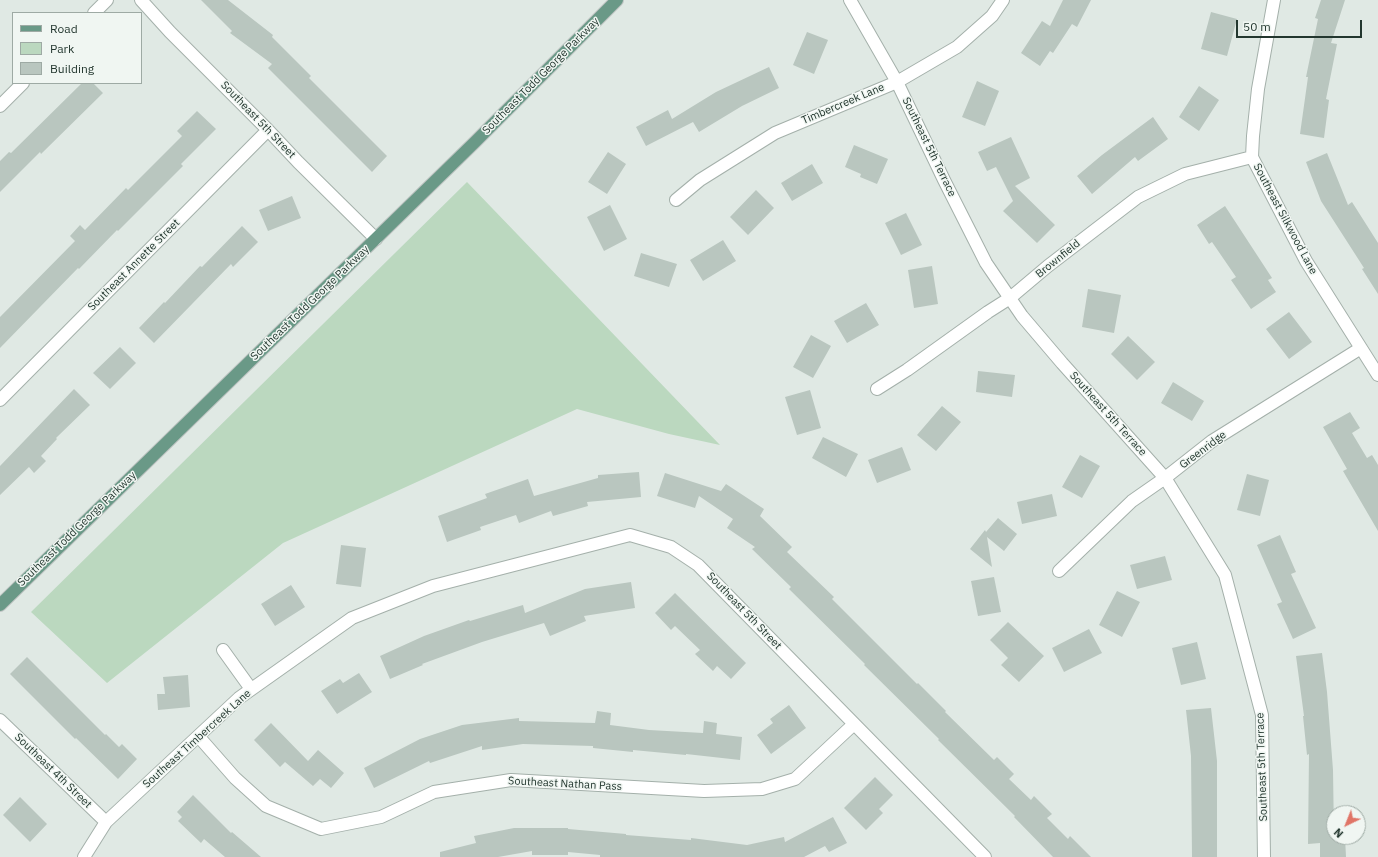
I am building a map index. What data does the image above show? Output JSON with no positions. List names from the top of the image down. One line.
{"streets":{"main road":["Southeast Todd George Parkway"],"street":["Timbercreek Lane","Southeast 5th Street","Southeast 5th Terrace","Southeast Silkwood Lane","Brownfield","Southeast Annette Street","Greenridge","Southeast Timbercreek Lane","Southeast 4th Street","Southeast Nathan Pass"]},"crossings":[["Southeast Todd George Parkway","Southeast 5th Street"],["Timbercreek Lane","Southeast 5th Terrace"],["Southeast 5th Street","Southeast Annette Street"],["Southeast 5th Street","Southeast Timbercreek Lane"],["Southeast 5th Street","Southeast Nathan Pass"],["Southeast 5th Terrace","Brownfield"],["Southeast 5th Terrace","Greenridge"],["Southeast Silkwood Lane","Brownfield"],["Southeast Silkwood Lane","Greenridge"],["Southeast Timbercreek Lane","Southeast 4th Street"],["Southeast Timbercreek Lane","Southeast Nathan Pass"]],"legend":["Road","Park","Building"],"scale_bar":"50 m","north":"bottom left"}
